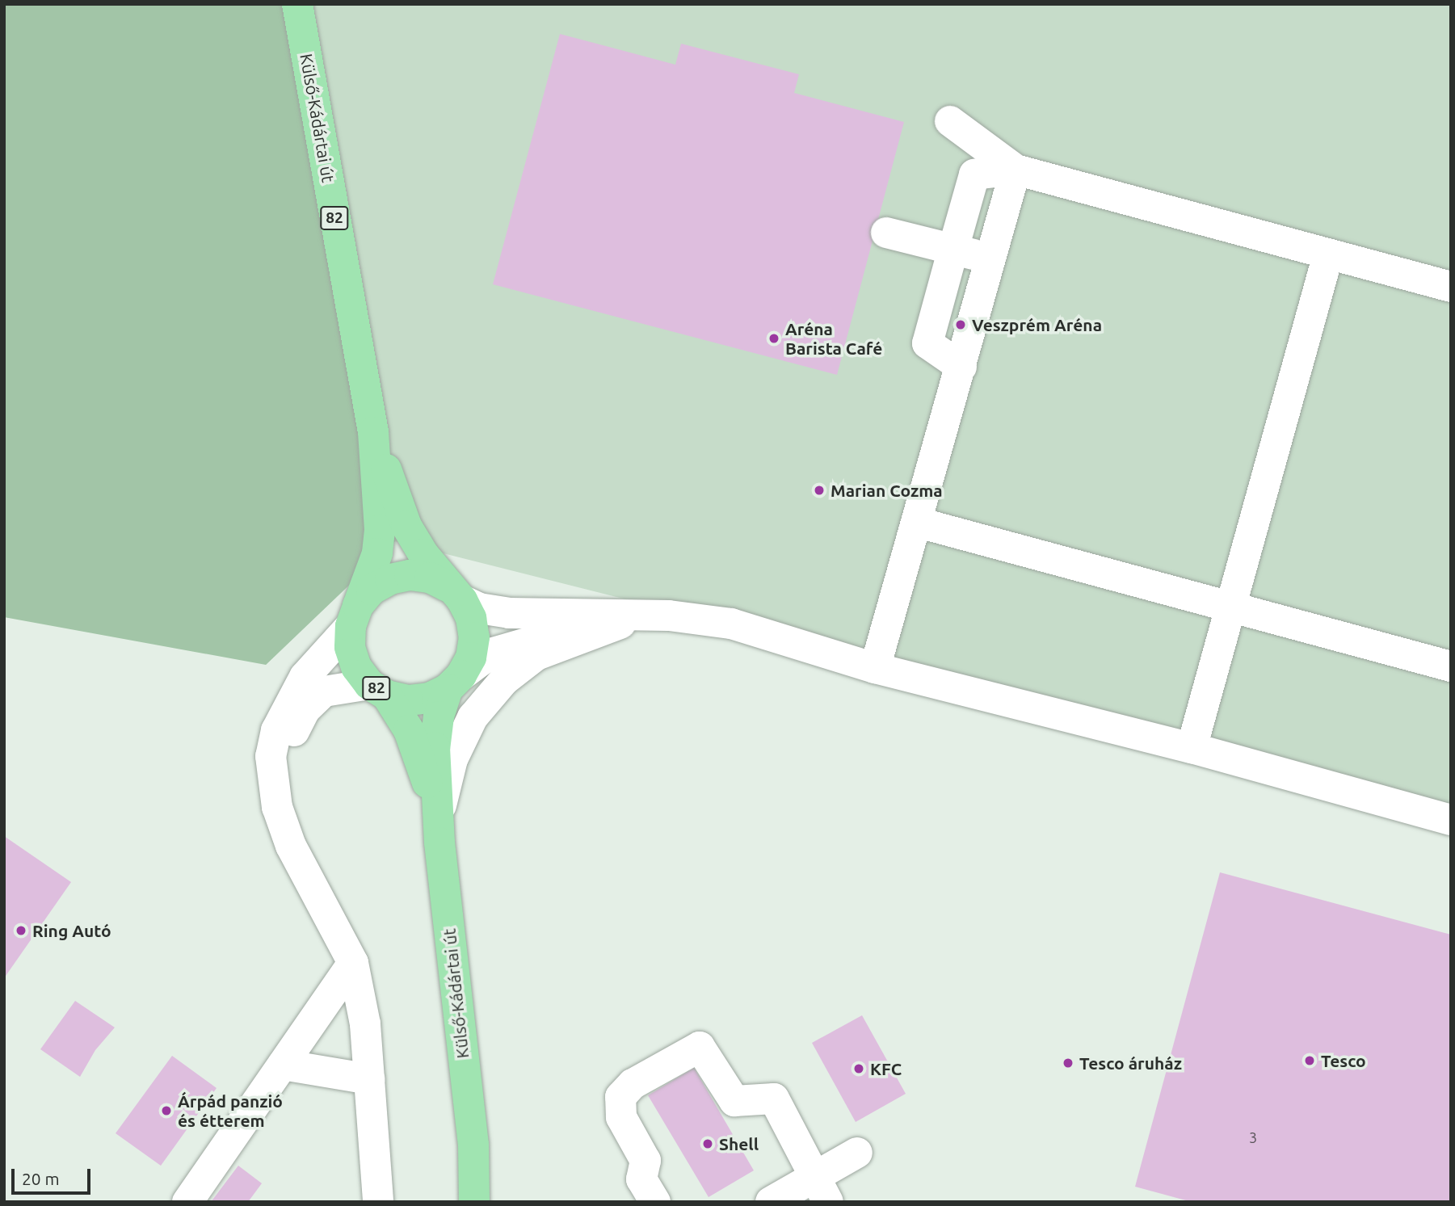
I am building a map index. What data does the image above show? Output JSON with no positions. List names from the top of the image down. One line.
{"streets":{"main road":["Külső-Kádártai út","82"]},"crossings":[["Külső-Kádártai út","82"]],"places":["Veszprém Aréna","Aréna Barista Café","Marian Cozma","Ring Autó","Tesco","Tesco áruház","KFC","Árpád panzió és étterem","Shell"],"house_numbers":["3"],"scale_bar":"20 m"}
